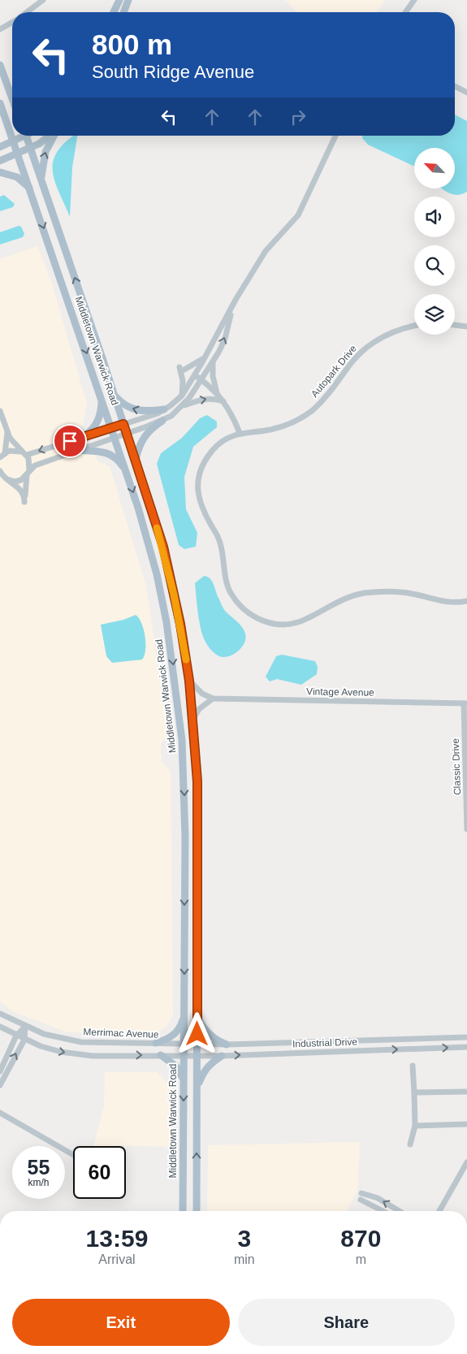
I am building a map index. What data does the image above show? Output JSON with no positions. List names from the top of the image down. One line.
{"streets":{"main road":["Middletown Warwick Road"],"street":["Autopark Drive","Vintage Avenue","Classic Drive","Merrimac Avenue","Industrial Drive"]},"crossings":[["Middletown Warwick Road","Merrimac Avenue"],["Middletown Warwick Road","Industrial Drive"],["Vintage Avenue","Classic Drive"],["Merrimac Avenue","Industrial Drive"]],"north":"top left","page":{"turn":["800 m","South Ridge Avenue"],"speed":"55 km/h","limit":"60","eta":["13:59","Arrival","3","min","870","m"],"buttons":["Exit","Share"]}}
